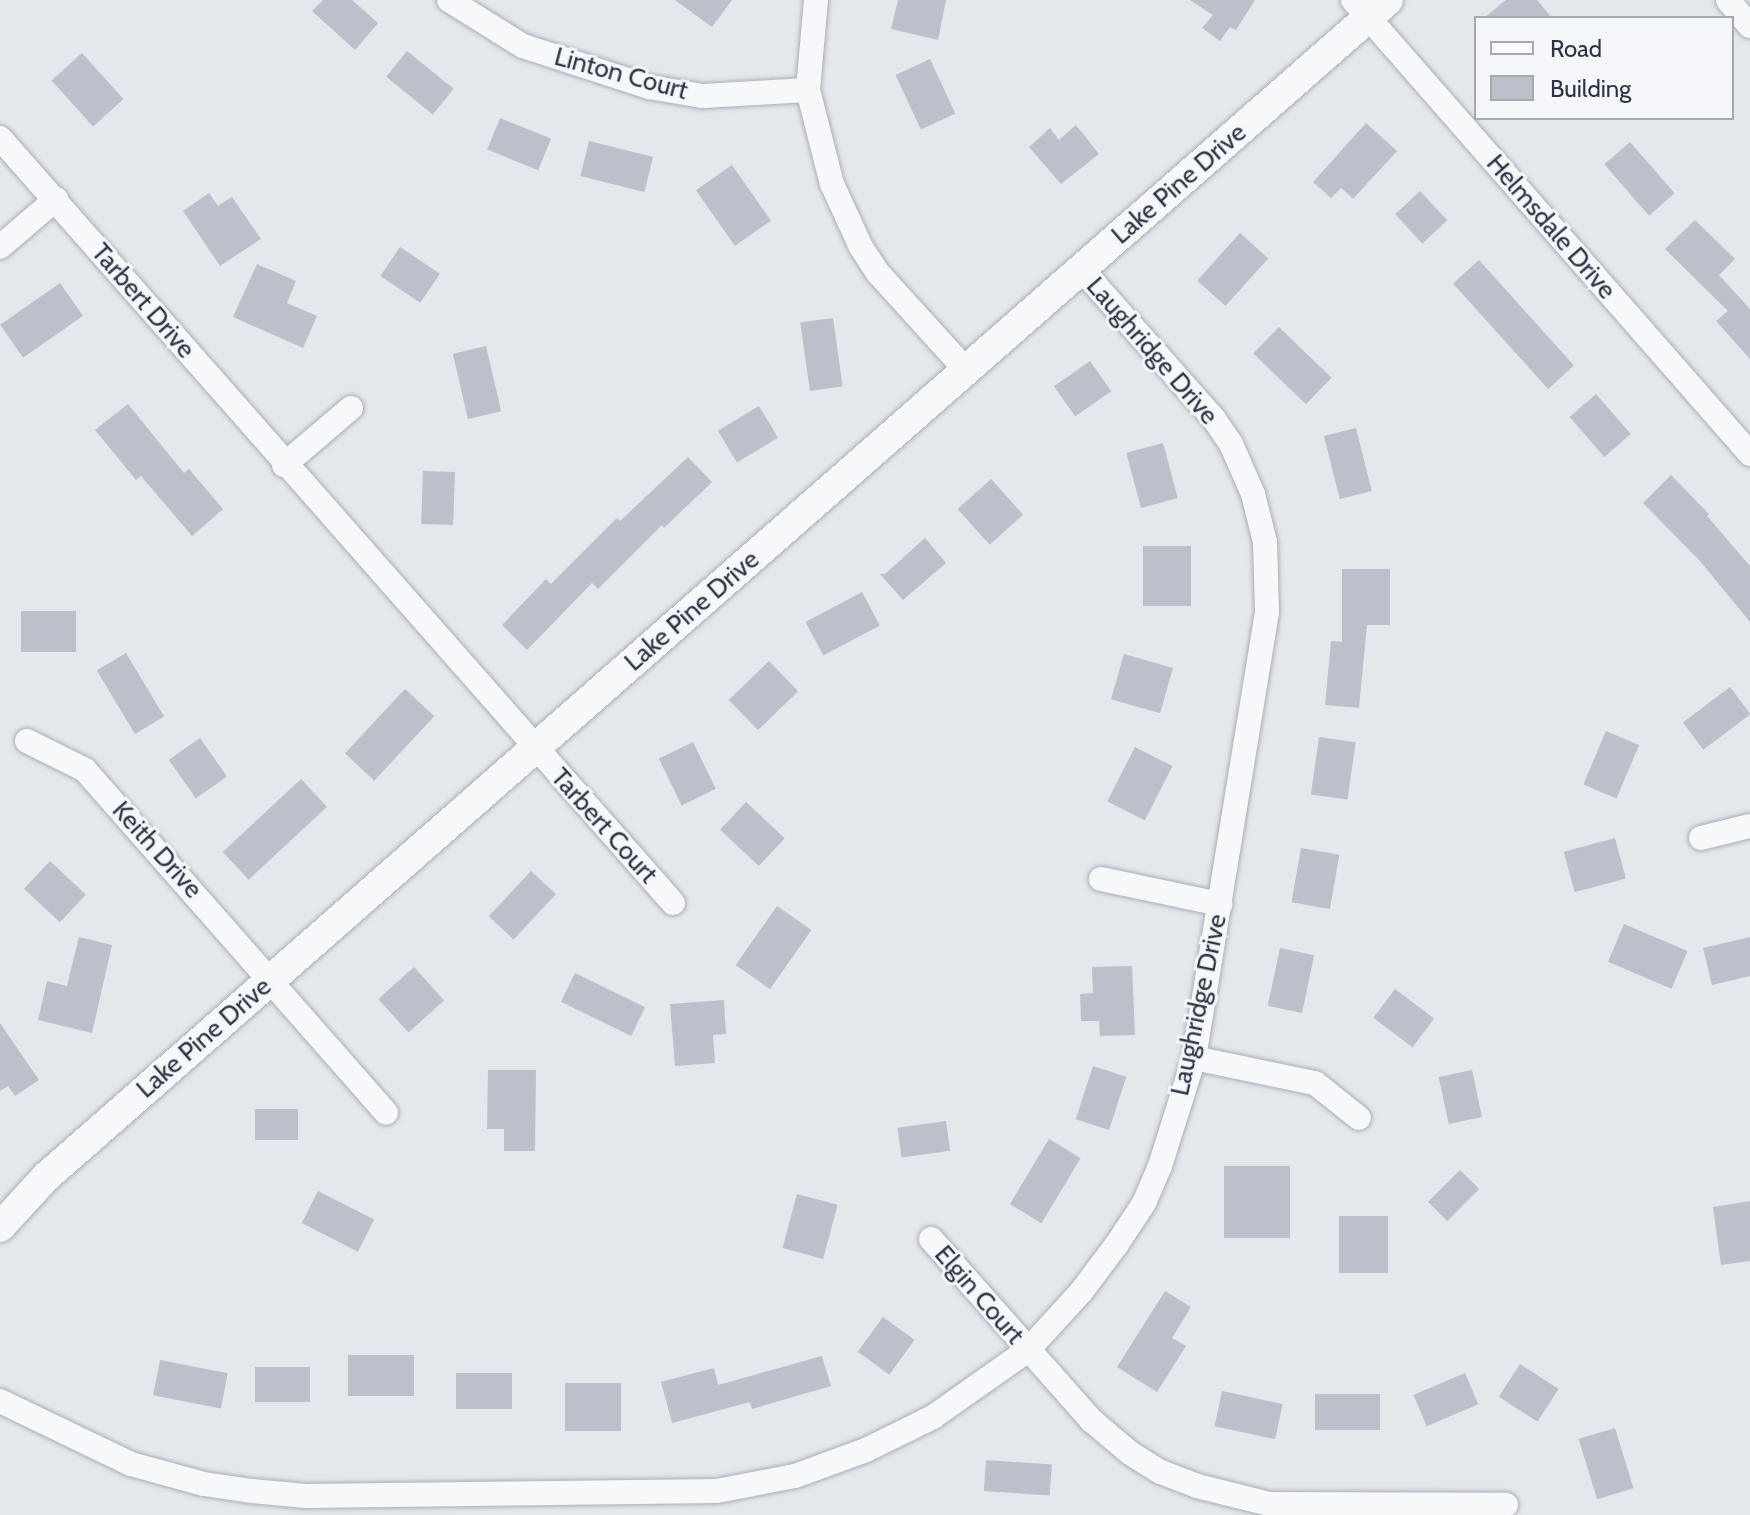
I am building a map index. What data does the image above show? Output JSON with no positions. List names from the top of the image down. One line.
{"streets":{"street":["Linton Court","Lake Pine Drive","Helmsdale Drive","Tarbert Drive","Laughridge Drive","Tarbert Court","Keith Drive","Elgin Court"]},"crossings":[["Lake Pine Drive","Helmsdale Drive"],["Lake Pine Drive","Tarbert Drive"],["Lake Pine Drive","Laughridge Drive"],["Lake Pine Drive","Tarbert Court"],["Lake Pine Drive","Keith Drive"],["Tarbert Drive","Tarbert Court"],["Laughridge Drive","Elgin Court"]],"legend":["Road","Building"]}
